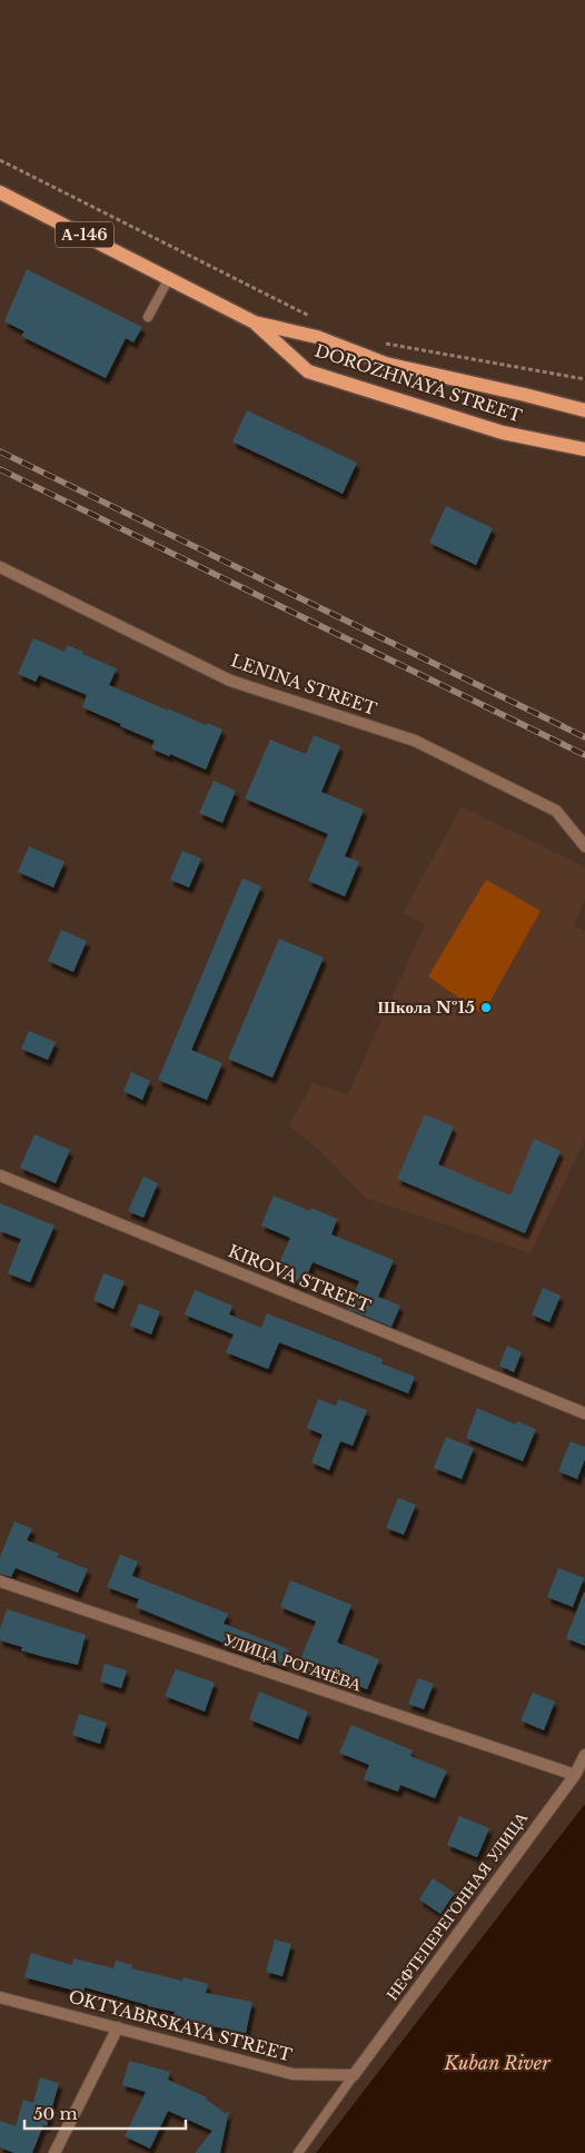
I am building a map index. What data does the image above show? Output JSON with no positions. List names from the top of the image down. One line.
{"streets":{"main road":["А-146","DOROZHNAYA STREET"],"street":["LENINA STREET","KIROVA STREET","УЛИЦА РОГАЧЁВА","НЕФТЕПЕРЕГОННАЯ УЛИЦА","OKTYABRSKAYA STREET"]},"crossings":[["УЛИЦА РОГАЧЁВА","НЕФТЕПЕРЕГОННАЯ УЛИЦА"],["НЕФТЕПЕРЕГОННАЯ УЛИЦА","OKTYABRSKAYA STREET"]],"water":["Kuban River"],"places":["Школа №15"],"scale_bar":"50 m"}
